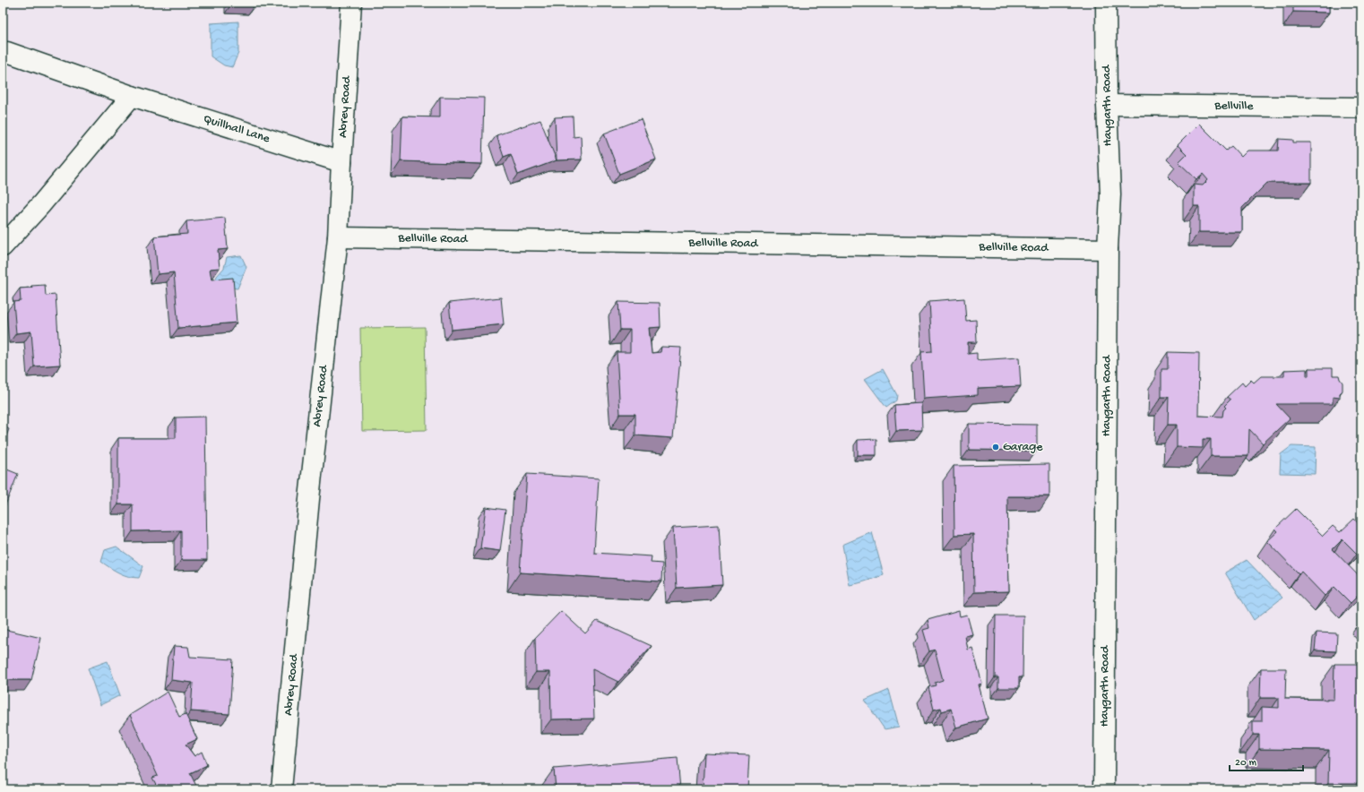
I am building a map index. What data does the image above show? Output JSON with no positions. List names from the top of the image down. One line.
{"streets":{"street":["Haygarth Road","Bellville","Abrey Road","Quillhall Lane","Bellville Road"]},"crossings":[["Haygarth Road","Bellville"],["Haygarth Road","Bellville Road"],["Abrey Road","Quillhall Lane"],["Abrey Road","Bellville Road"]],"places":["Garage"],"scale_bar":"20 m"}
